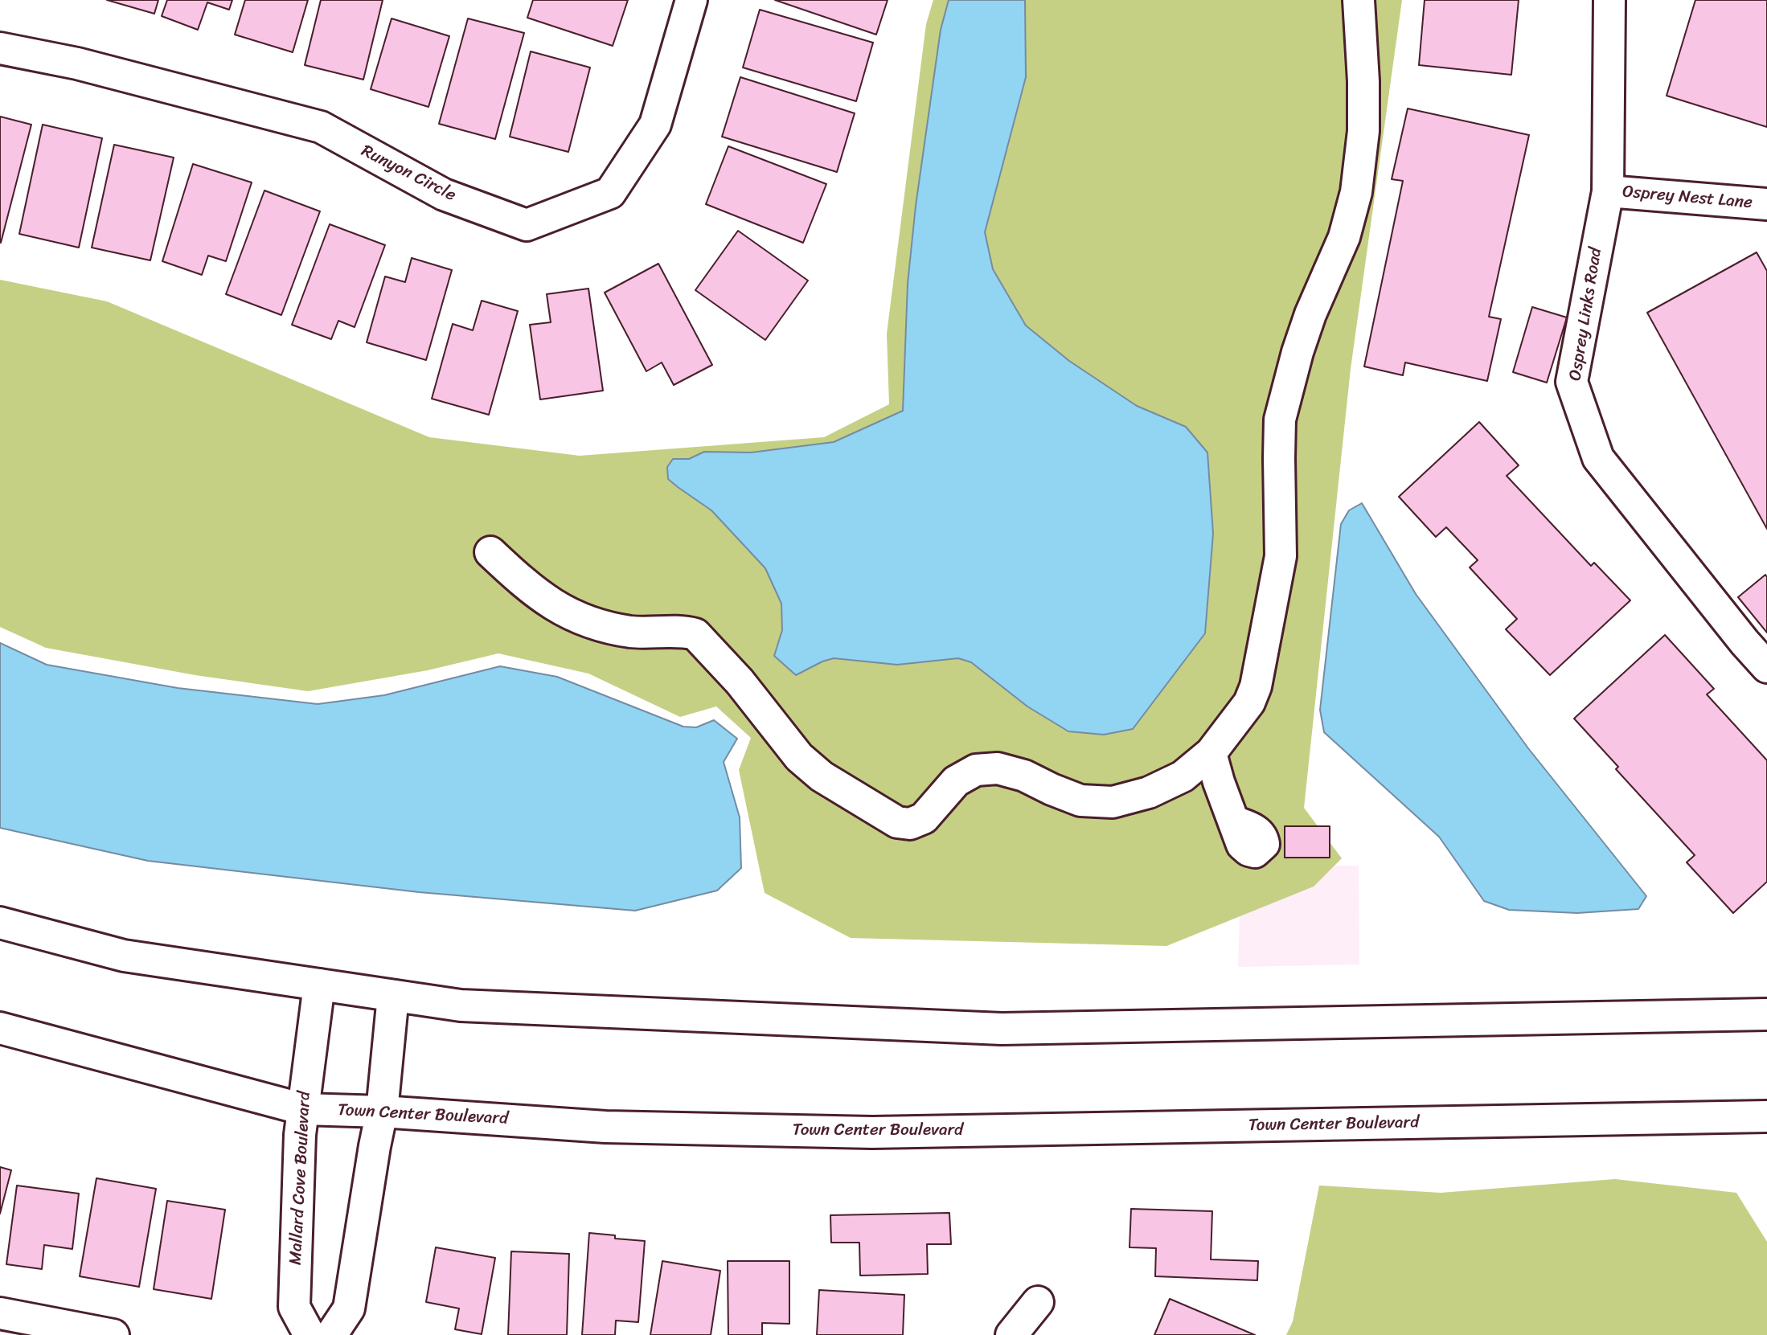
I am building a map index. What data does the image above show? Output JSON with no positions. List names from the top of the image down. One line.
{"streets":{"main road":["Runyon Circle","Osprey Nest Lane","Osprey Links Road","Town Center Boulevard","Mallard Cove Boulevard"]},"crossings":[["Osprey Nest Lane","Osprey Links Road"],["Town Center Boulevard","Mallard Cove Boulevard"]]}
